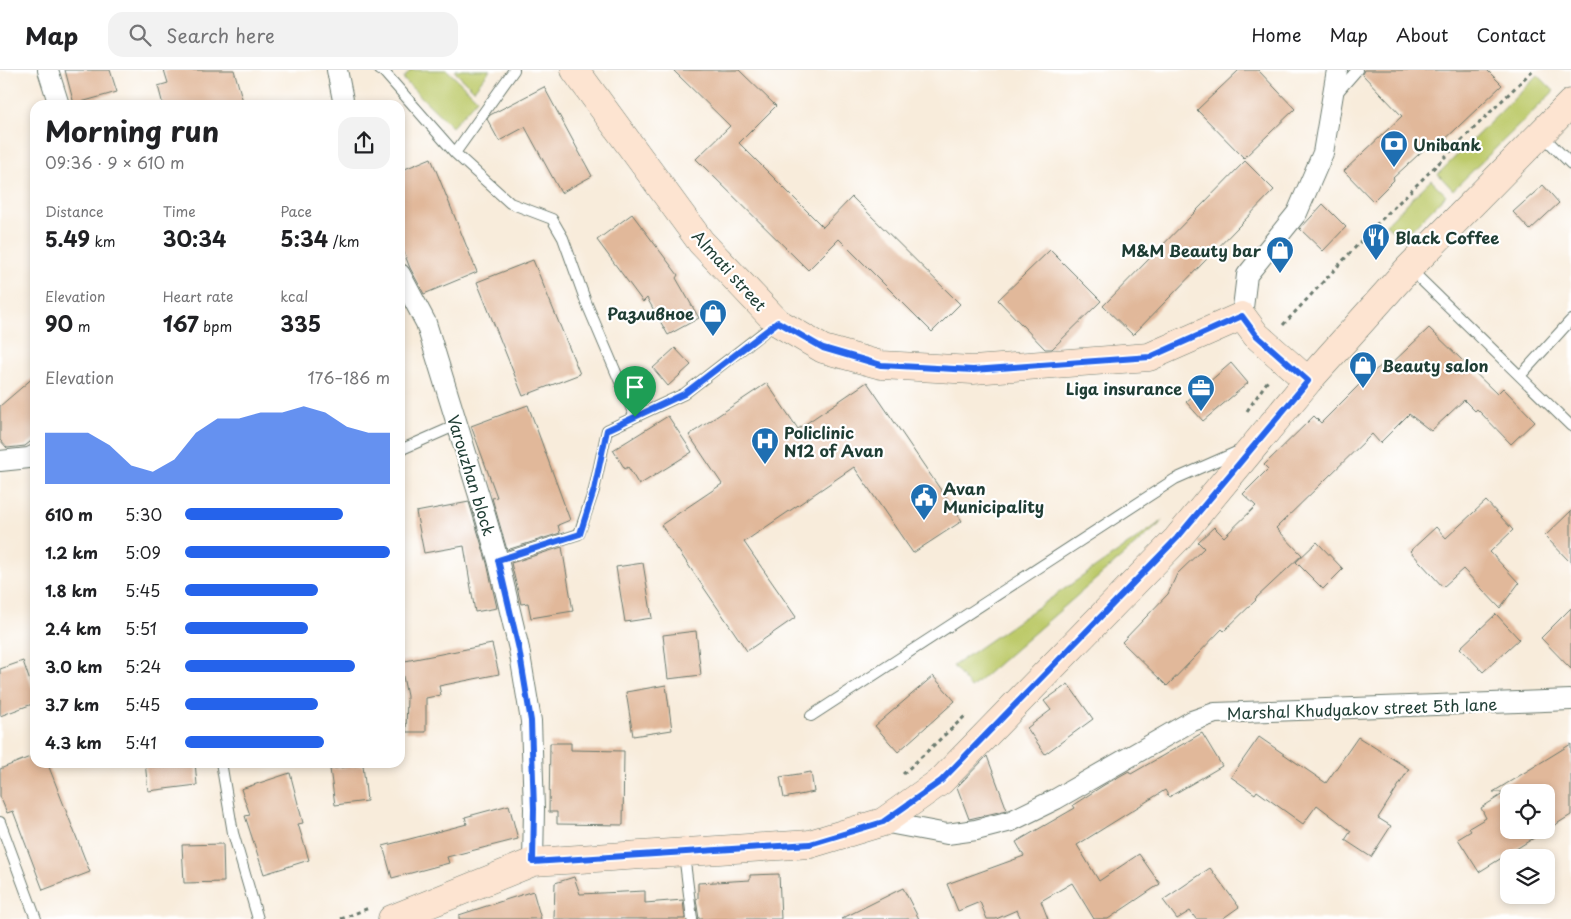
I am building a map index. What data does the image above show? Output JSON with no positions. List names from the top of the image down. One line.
{"streets":{"street":["Almati street","Varouzhan block","Marshal Khudyakov street 5th lane"]},"places":{"bank":["Unibank"],"restaurant":["Black Coffee"],"shop":["M&M Beauty bar","Разливное","Beauty salon"],"office":["Liga insurance"],"hospital":["Policlinic N12 of Avan"],"public building":["Avan Municipality"]},"page":{"header":"Map","search":"Search here","nav":["Home","Map","About","Contact"],"heading":["Morning run","09:36 · 9 × 610 m"],"stats":[["Distance","5.49 km"],["Time","30:34"],["Pace","5:34 /km"],["Elevation","90 m"],["Heart rate","167 bpm"],["kcal","335"]],"chart":["Elevation","176–186 m"],"list":[{"name":"610 m","note":"5:30"},{"name":"1.2 km","note":"5:09"},{"name":"1.8 km","note":"5:45"},{"name":"2.4 km","note":"5:51"},{"name":"3.0 km","note":"5:24"},{"name":"3.7 km","note":"5:45"},{"name":"4.3 km","note":"5:41"}]}}
